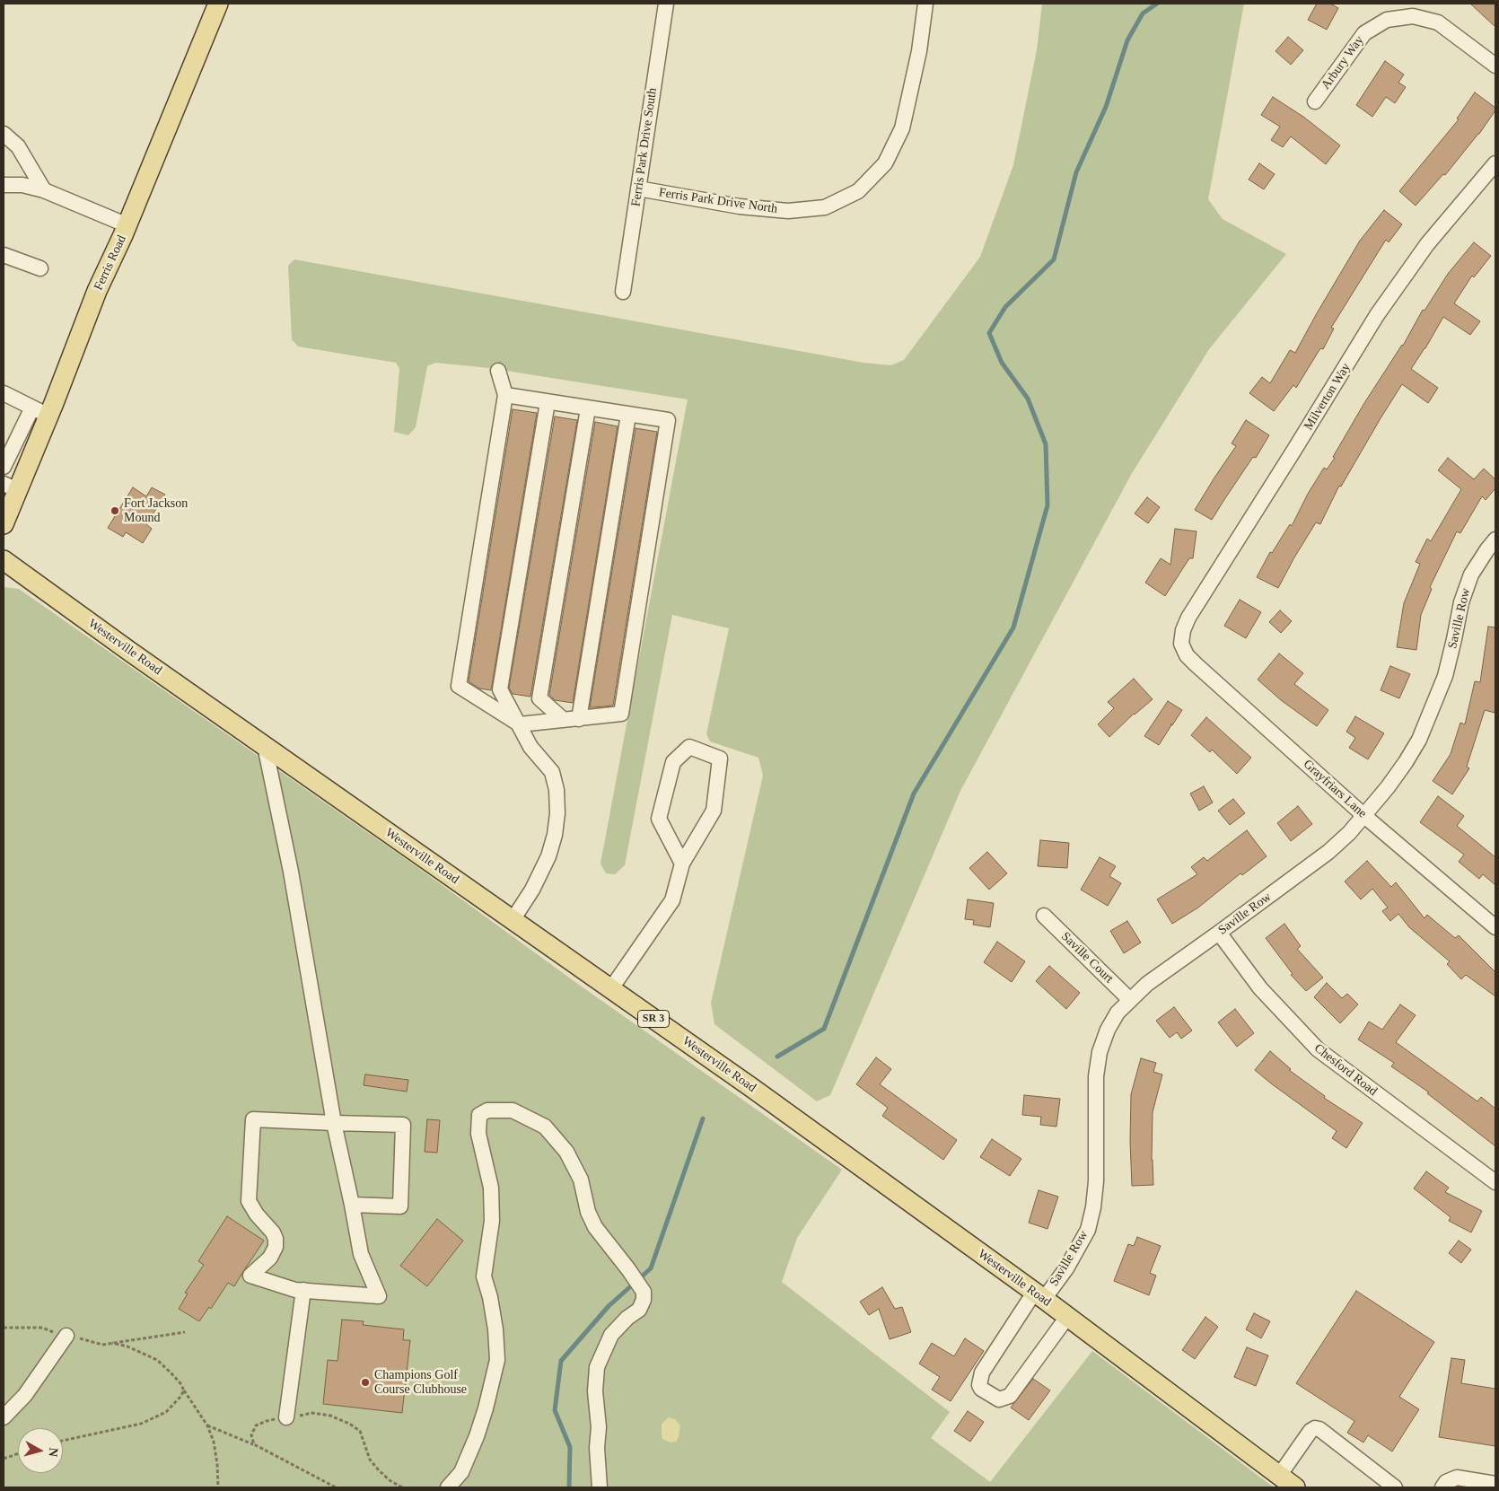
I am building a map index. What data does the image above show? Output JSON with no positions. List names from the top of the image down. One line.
{"streets":{"main road":["Ferris Road","Westerville Road","SR 3"],"street":["Arbury Way","Ferris Park Drive South","Ferris Park Drive North","Milverton Way","Saville Row","Grayfriars Lane","Saville Court","Chesford Road"]},"crossings":[["Ferris Park Drive South","Ferris Park Drive North"],["Milverton Way","Grayfriars Lane"],["Saville Row","Westerville Road"],["Saville Row","Grayfriars Lane"],["Saville Row","Saville Court"],["Saville Row","Chesford Road"]],"places":["Fort Jackson Mound","Champions Golf Course Clubhouse"],"north":"right"}
